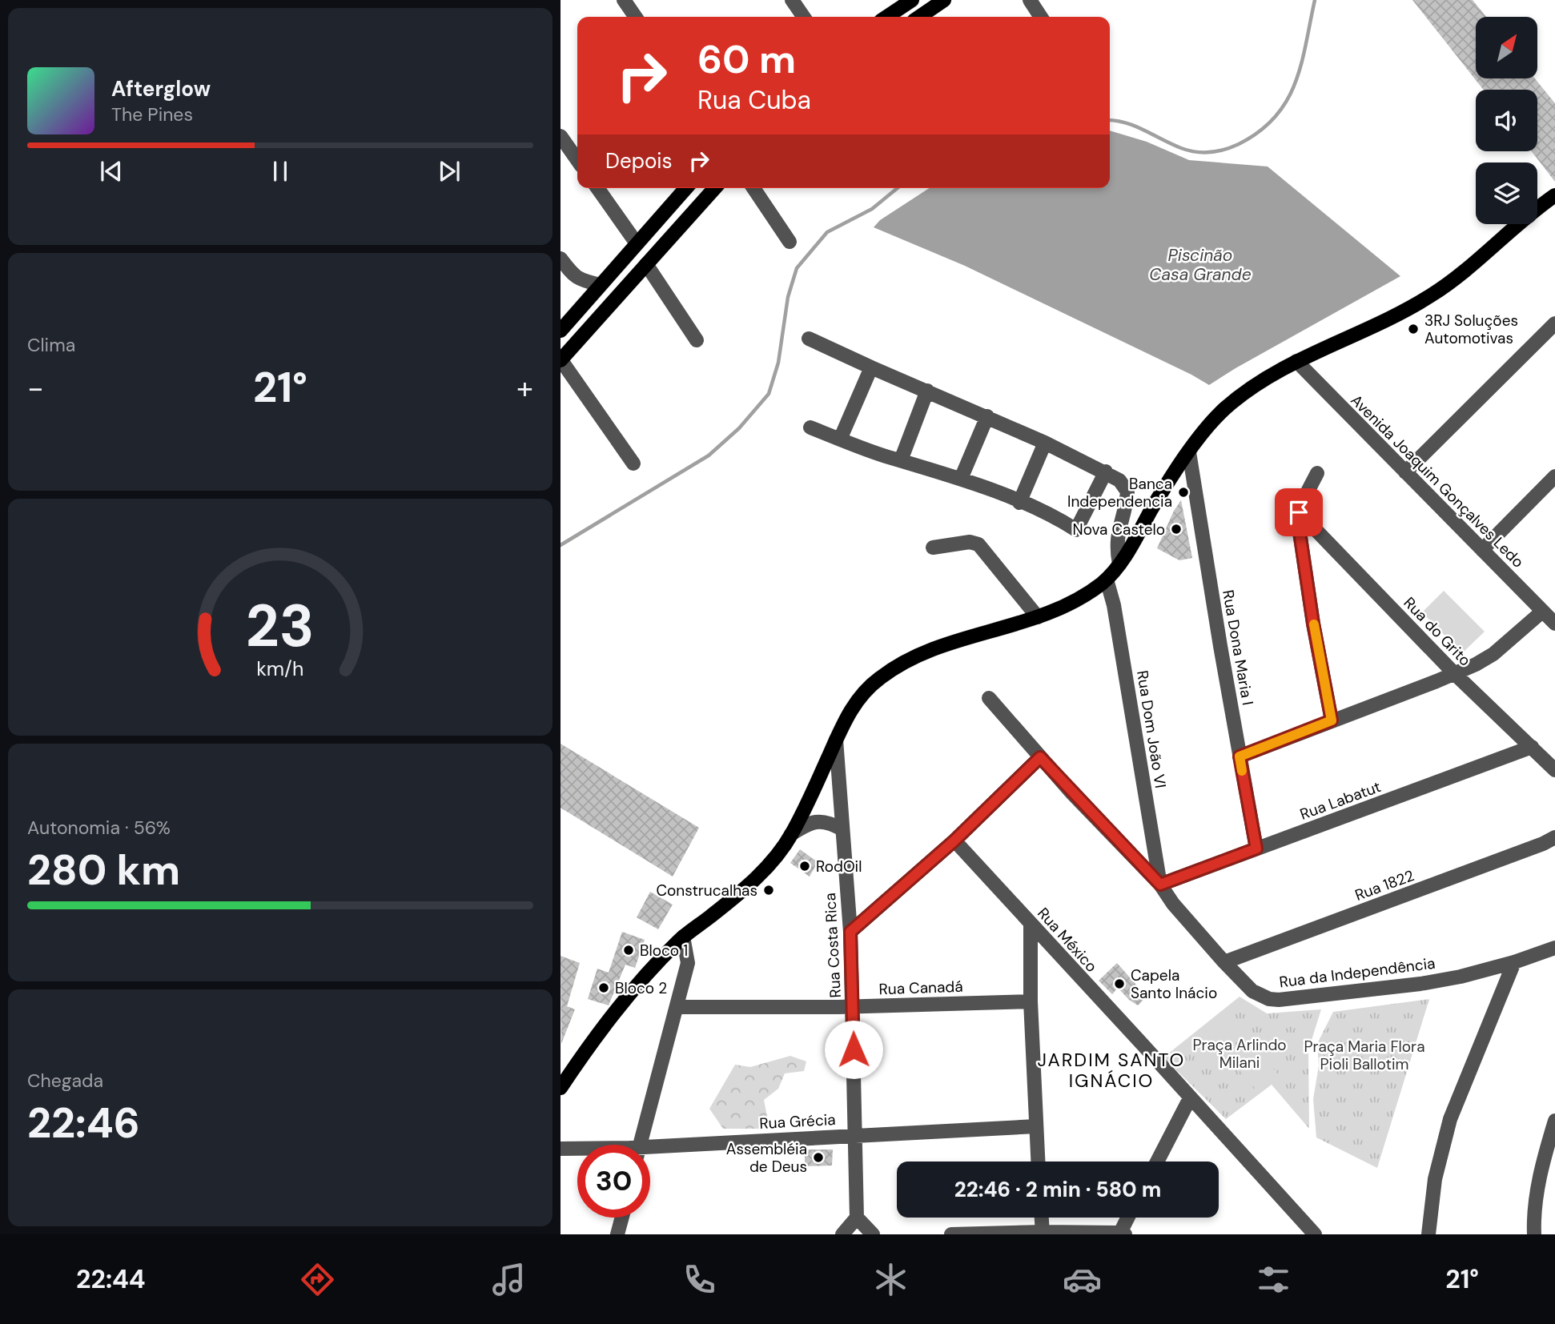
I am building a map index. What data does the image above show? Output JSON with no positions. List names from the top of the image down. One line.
{"streets":{"street":["Avenida Joaquim Gonçalves Ledo","Rua do Grito","Rua Dona Maria I","Rua Dom João VI","Rua Labatut","Rua 1822","Rua México","Rua Costa Rica","Rua da Independência","Rua Canadá","Rua Grécia"]},"crossings":[["Rua do Grito","Rua Labatut"],["Rua Dona Maria I","Rua Labatut"],["Rua Dom João VI","Rua Labatut"],["Rua Dom João VI","Rua da Independência"],["Rua Labatut","Rua da Independência"],["Rua 1822","Rua da Independência"],["Rua Costa Rica","Rua Canadá"],["Rua Costa Rica","Rua Grécia"]],"districts":["JARDIM SANTO IGNÁCIO"],"water":["Piscinão Casa Grande"],"parks":["Praça Arlindo Milani","Praça Maria Flora Pioli Ballotim"],"places":["3RJ Soluções Automotivas","Banca Independencia","Nova Castelo","RodOil","Construcalhas","Bloco 1","Capela Santo Inácio","Bloco 2","Assembléia de Deus"],"north":"top right","page":{"turn":["60 m","Rua Cuba"],"song":["Afterglow","The Pines"],"then":"Depois","tile":["Clima",["Autonomia · 56%","280 km"],["Chegada","22:46"]],"heat":["−","21°","+"],"limit":"30","trip":"22:46 · 2 min · 580 m","tabs":["22:44","21°"],"gauge":["23","km/h"]}}
